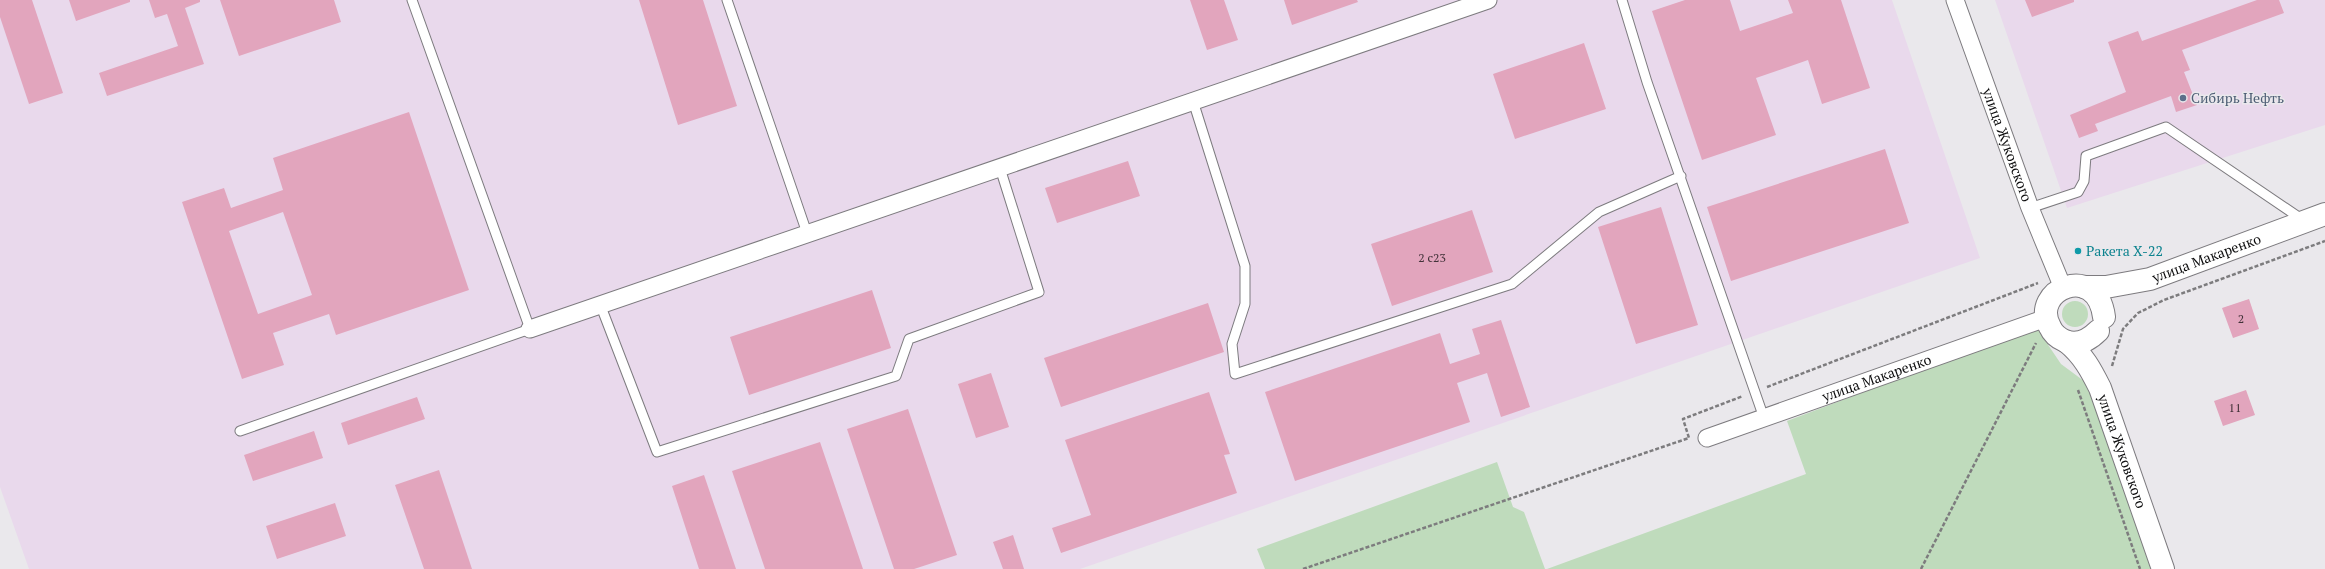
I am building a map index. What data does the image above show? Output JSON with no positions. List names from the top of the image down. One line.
{"streets":{"street":["улица Жуковского","улица Макаренко"]},"crossings":[["улица Жуковского","улица Макаренко"]],"places":["Сибирь Нефть","Ракета Х-22"],"house_numbers":["2 с23","2","11"]}
